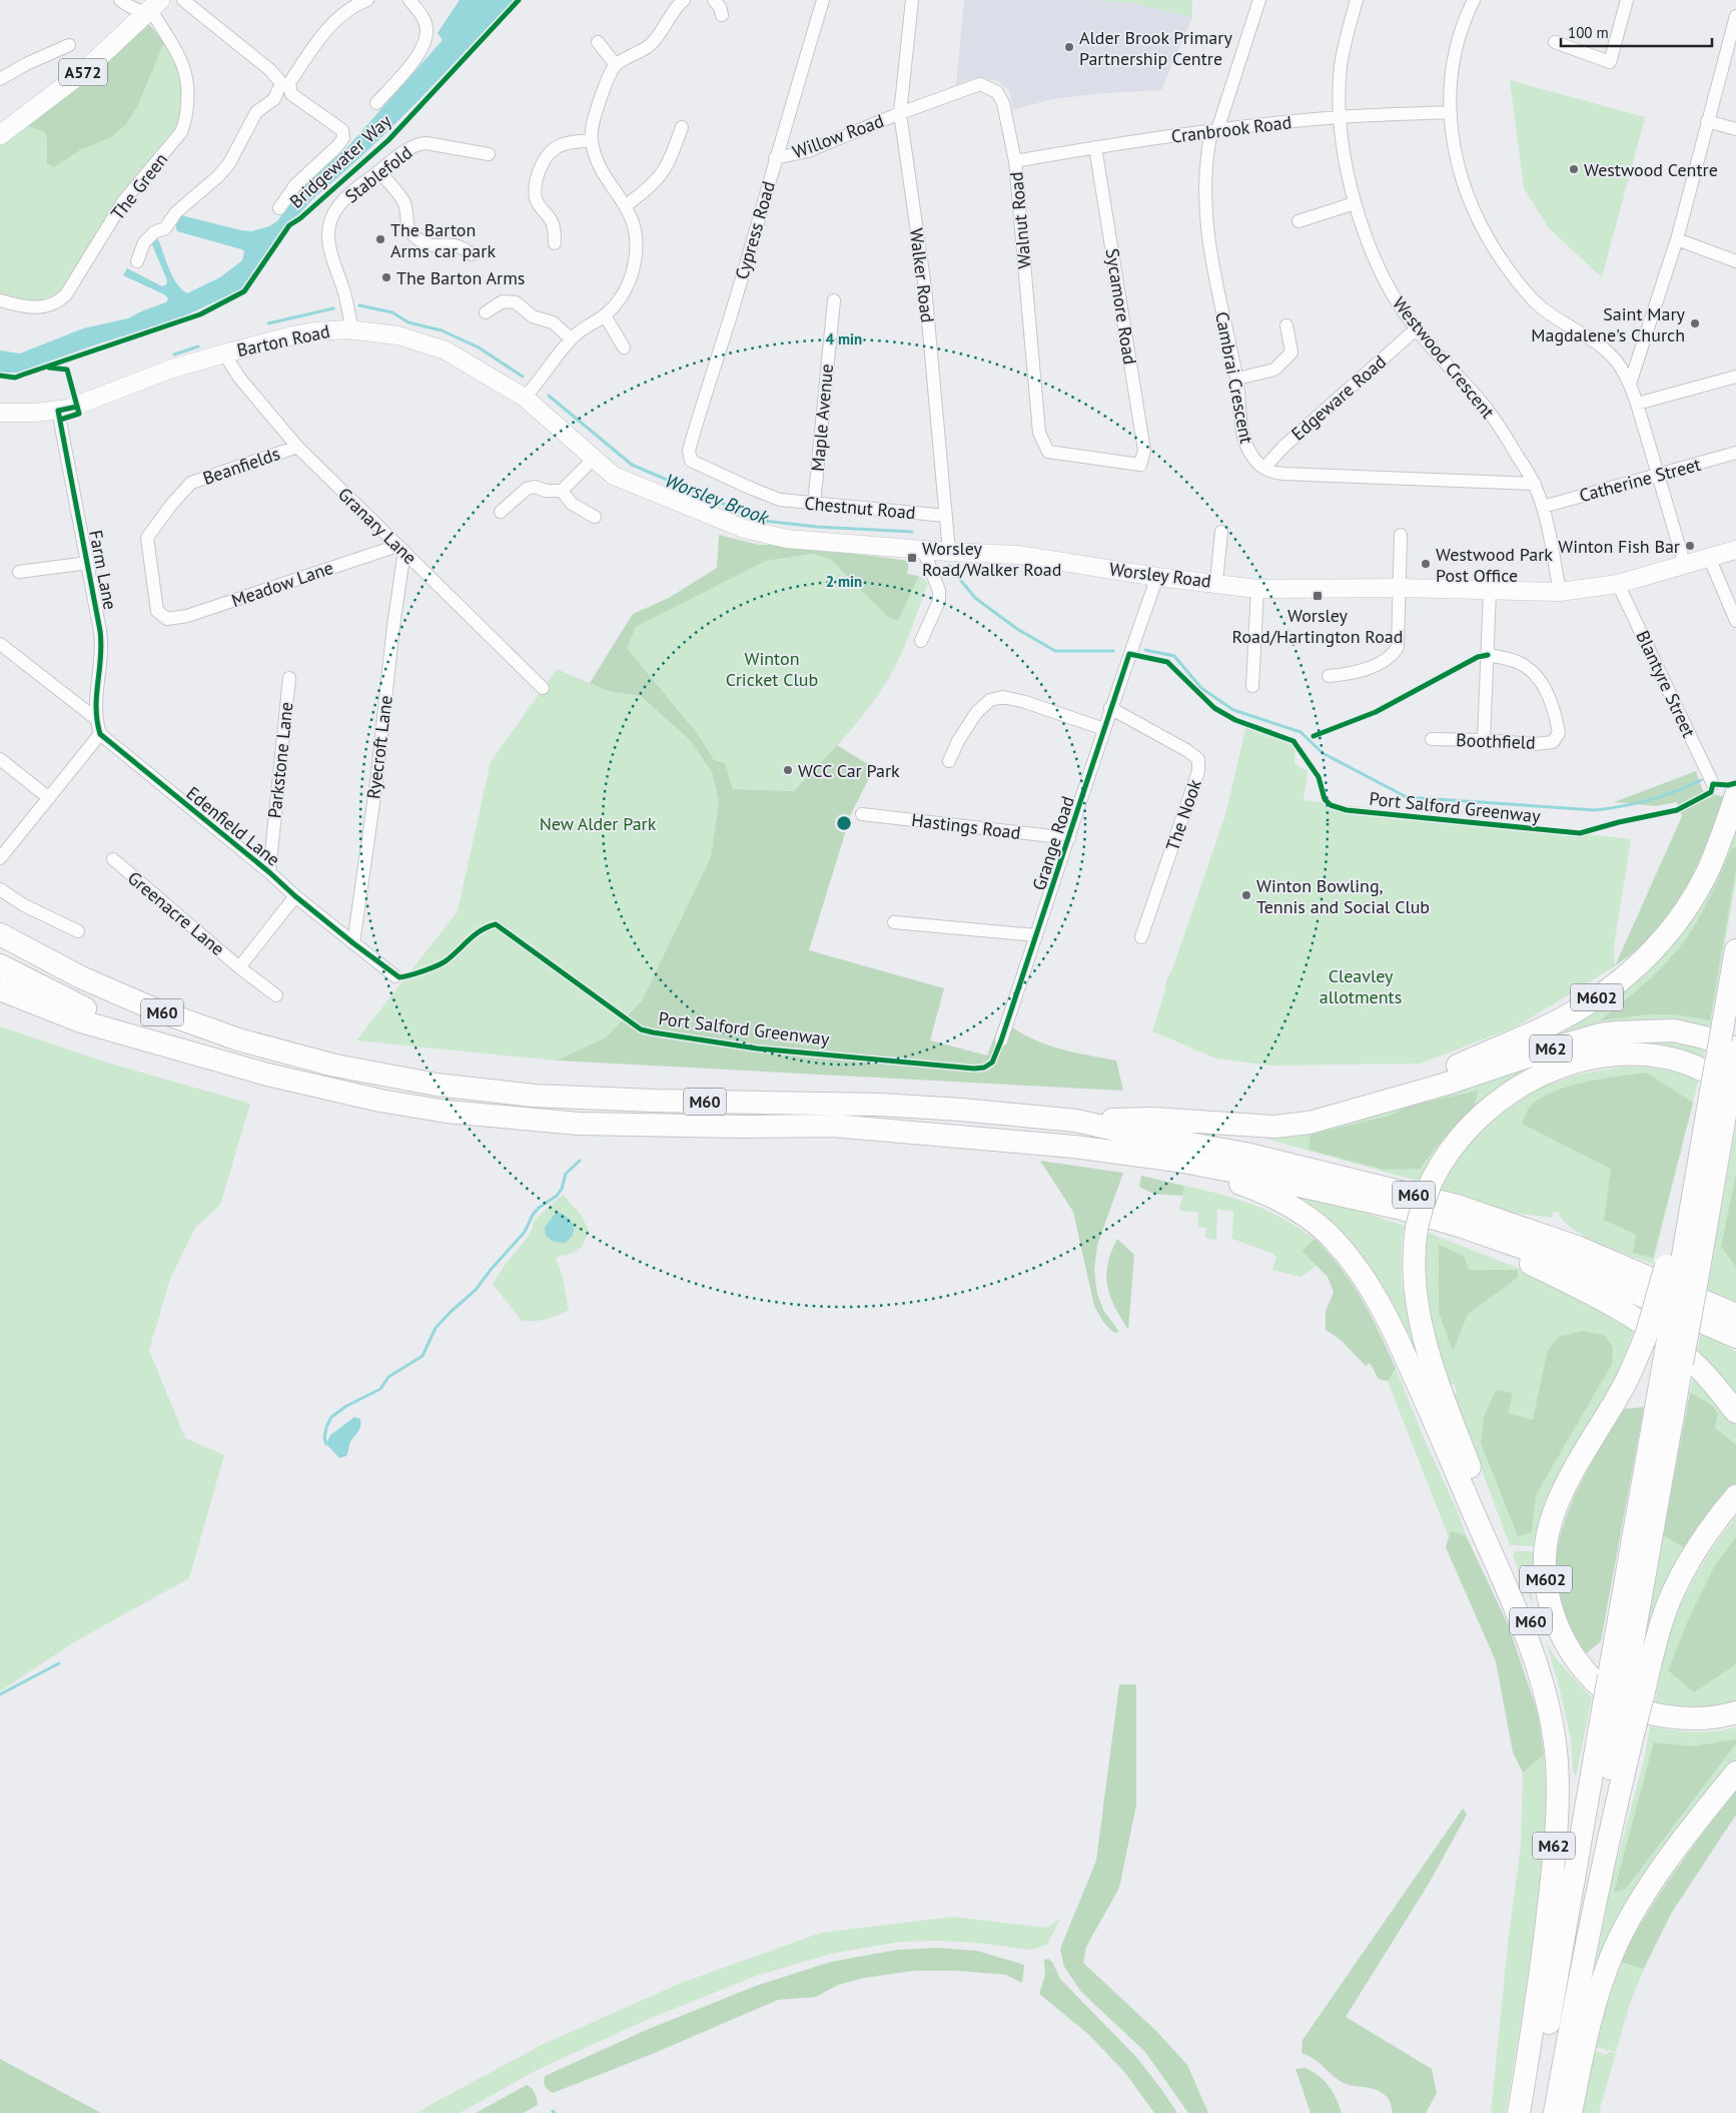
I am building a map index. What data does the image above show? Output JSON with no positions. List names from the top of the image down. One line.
{"streets":{"highway":["M602","M60","M62"],"main road":["A572","Barton Road","Worsley Road"],"street":["Cranbrook Road","Willow Road","Stablefold","The Green","Walnut Road","Cypress Road","Walker Road","Sycamore Road","Westwood Crescent","Cambrai Crescent","Edgeware Road","Maple Avenue","Beanfields","Catherine Street","Chestnut Road","Granary Lane","Farm Lane","Meadow Lane","Blantyre Street","Boothfield","Ryecroft Lane","Parkstone Lane","The Nook","Edenfield Lane","Hastings Road","Grange Road","Greenacre Lane"],"cycle path":["Bridgewater Way","Port Salford Greenway"]},"crossings":[["A572","The Green"],["Cranbrook Road","Walnut Road"],["Cranbrook Road","Sycamore Road"],["Cranbrook Road","Westwood Crescent"],["Cranbrook Road","Cambrai Crescent"],["Willow Road","Walnut Road"],["Willow Road","Cypress Road"],["Willow Road","Walker Road"],["Stablefold","Barton Road"],["Walnut Road","Walker Road"],["Walnut Road","Sycamore Road"],["Cypress Road","Chestnut Road"],["Walker Road","Chestnut Road"],["Walker Road","Worsley Road"],["Barton Road","Granary Lane"],["Barton Road","Farm Lane"],["Barton Road","Worsley Road"],["Westwood Crescent","Edgeware Road"],["Westwood Crescent","Catherine Street"],["Westwood Crescent","Worsley Road"],["Cambrai Crescent","Edgeware Road"],["Maple Avenue","Chestnut Road"],["Beanfields","Granary Lane"],["Beanfields","Meadow Lane"],["Granary Lane","Meadow Lane"],["Granary Lane","Ryecroft Lane"],["Farm Lane","Edenfield Lane"],["Worsley Road","Blantyre Street"],["Worsley Road","Grange Road"],["Meadow Lane","Ryecroft Lane"],["Ryecroft Lane","Edenfield Lane"],["Parkstone Lane","Edenfield Lane"],["The Nook","Grange Road"],["Edenfield Lane","Greenacre Lane"],["Hastings Road","Grange Road"],["M602","M60"],["M602","M62"],["M60","M62"]],"water":["Worsley Brook"],"parks":["Winton Cricket Club","New Alder Park","Cleavley allotments"],"places":{"other":["Alder Brook Primary Partnership Centre","Westwood Centre","The Barton Arms car park","The Barton Arms","Saint Mary Magdalene's Church","Winton Fish Bar","Westwood Park Post Office","WCC Car Park","Winton Bowling, Tennis and Social Club"],"transit":["Worsley Road/Walker Road","Worsley Road/Hartington Road"]},"scale_bar":"100 m","rings":["4 min","2 min"]}
